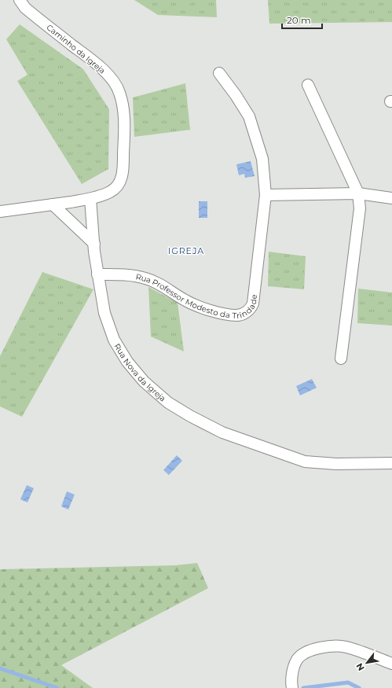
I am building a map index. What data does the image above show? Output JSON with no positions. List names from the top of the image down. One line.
{"streets":{"street":["Caminho da Igreja","Rua Professor Modesto da Trindade","Rua Nova da Igreja"]},"crossings":[["Caminho da Igreja","Rua Nova da Igreja"],["Rua Professor Modesto da Trindade","Rua Nova da Igreja"]],"districts":["IGREJA"],"scale_bar":"20 m","north":"bottom left"}
